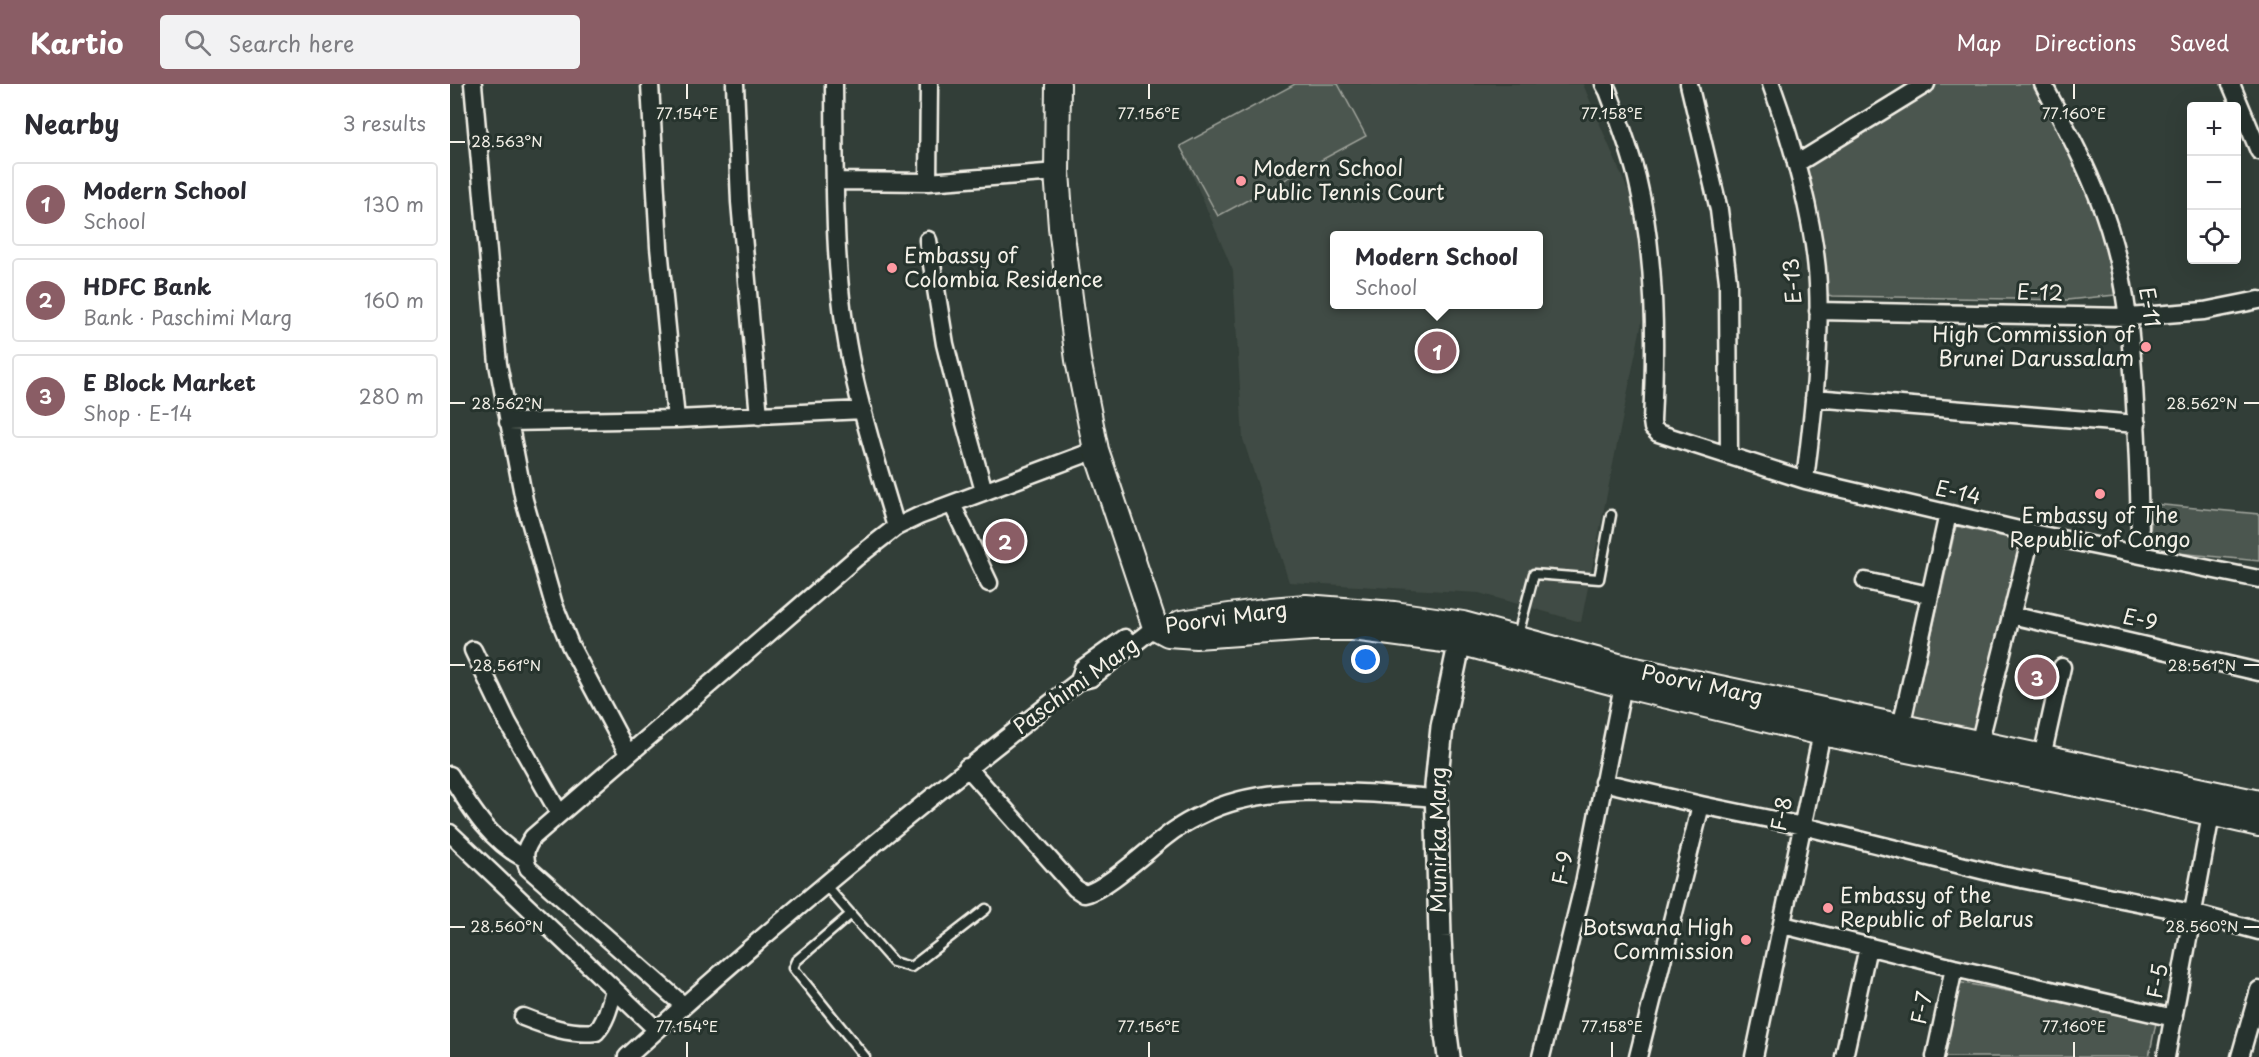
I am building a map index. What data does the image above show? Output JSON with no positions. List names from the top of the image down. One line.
{"streets":{"main road":["Poorvi Marg","Paschimi Marg"],"street":["E-13","E-12","E-11","E-14","E-9","F-8","Munirka Marg","F-9","F-5","F-7"]},"crossings":[["E-13","E-12"],["E-13","E-14"],["E-12","E-11"],["E-11","E-14"],["Poorvi Marg","Paschimi Marg"],["Poorvi Marg","F-8"],["Poorvi Marg","Munirka Marg"],["Poorvi Marg","F-9"],["Poorvi Marg","F-5"]],"places":["Modern School Public Tennis Court","Embassy of Colombia Residence","High Commission of Brunei Darussalam","Embassy of The Republic of Congo","Embassy of the Republic of Belarus","Botswana High Commission"],"page":{"header":"Kartio","search":"Search here","nav":["Map","Directions","Saved"],"heading":["Nearby","3 results"],"map_buttons":["+","−"],"list":[{"mark":"1","name":"Modern School","note":"School","value":"130 m"},{"mark":"2","name":"HDFC Bank","note":"Bank · Paschimi Marg","value":"160 m"},{"mark":"3","name":"E Block Market","note":"Shop · E-14","value":"280 m"}],"popup":["Modern School","School"],"pins":["1","2","3"]},"coordinates":["77.154°E","77.156°E","77.158°E","77.160°E","28.563°N","28.562°N","28.561°N","28.560°N"]}
